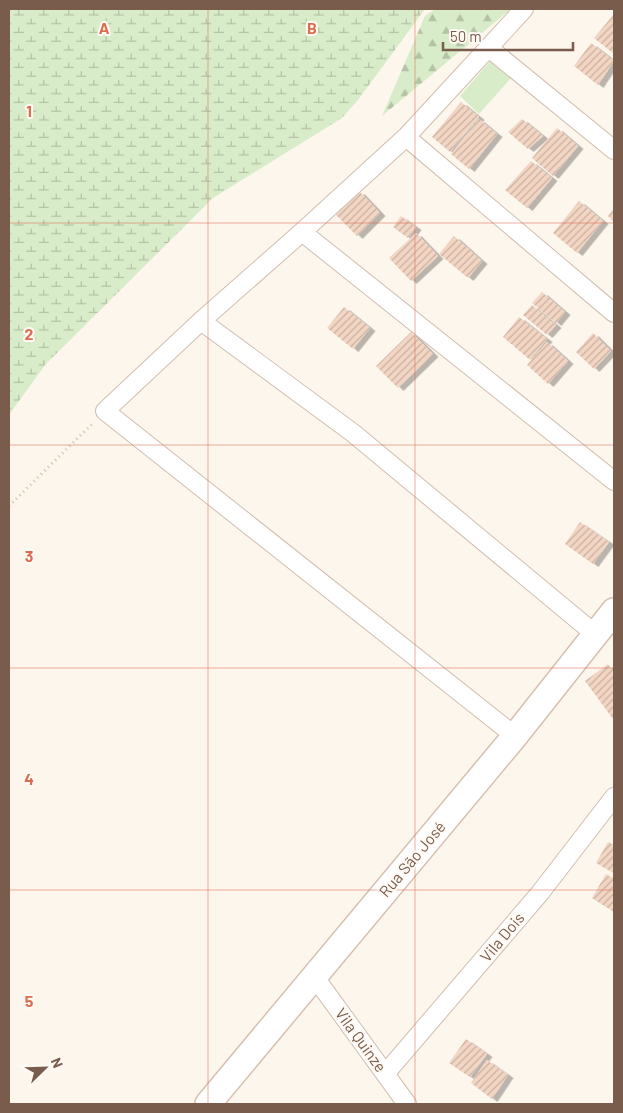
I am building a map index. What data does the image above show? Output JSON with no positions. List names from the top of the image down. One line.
{"streets":{"main road":["Rua São José"],"street":["Vila Dois","Vila Quinze"]},"crossings":[["Rua São José","Vila Quinze"],["Vila Dois","Vila Quinze"]],"scale_bar":"50 m","north":"top right","grid":{"columns":["A","B"],"rows":["1","2","3","4","5"]}}
